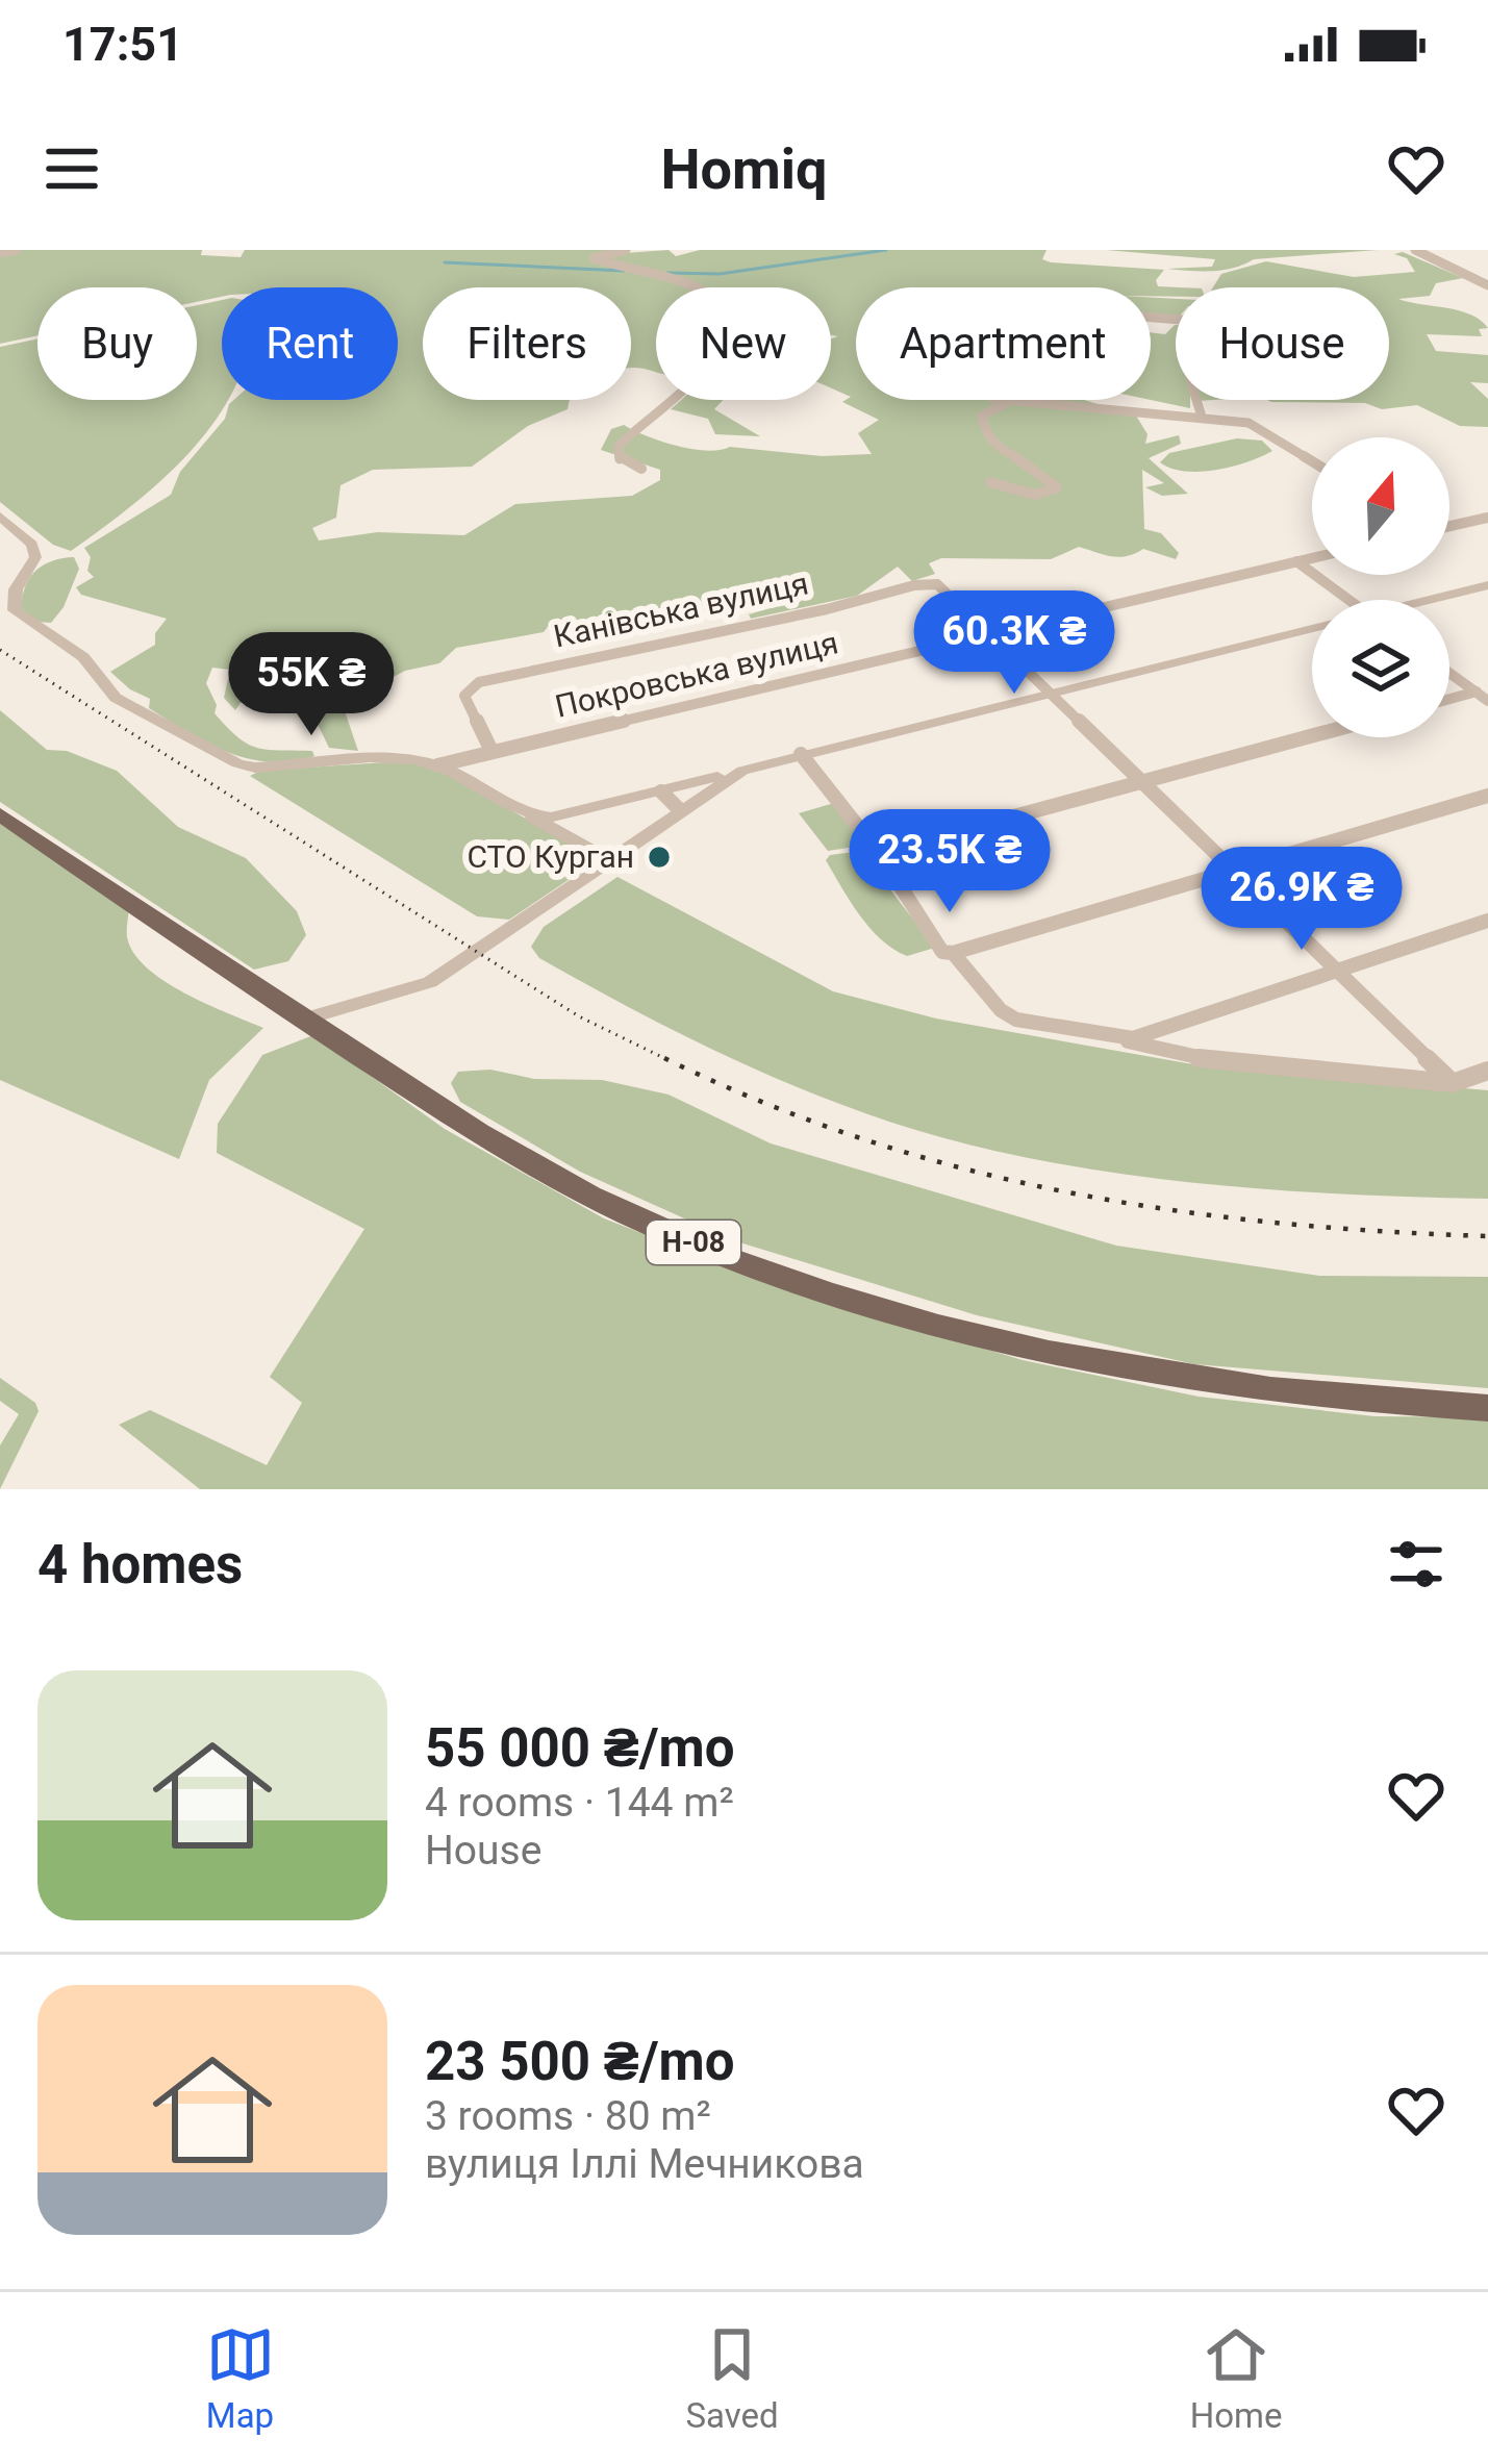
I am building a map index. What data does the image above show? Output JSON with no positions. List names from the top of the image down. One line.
{"streets":{"main road":["Н-08"],"street":["Канівська вулиця","Покровська вулиця"]},"crossings":[["Канівська вулиця","Покровська вулиця"]],"places":["СТО Курган"],"north":"top","page":{"status":"17:51","header":"Homiq","chip":["Buy","Rent","Filters","New","Apartment","House"],"price":["60.3K ₴","55K ₴","23.5K ₴","26.9K ₴"],"heading":"4 homes","list":[{"name":"55 000 ₴/mo","note":"4 rooms · 144 m² · House"},{"name":"23 500 ₴/mo","note":"3 rooms · 80 m² · вулиця Іллі Мечникова"}],"tabs":["Map","Saved","Home"]}}
